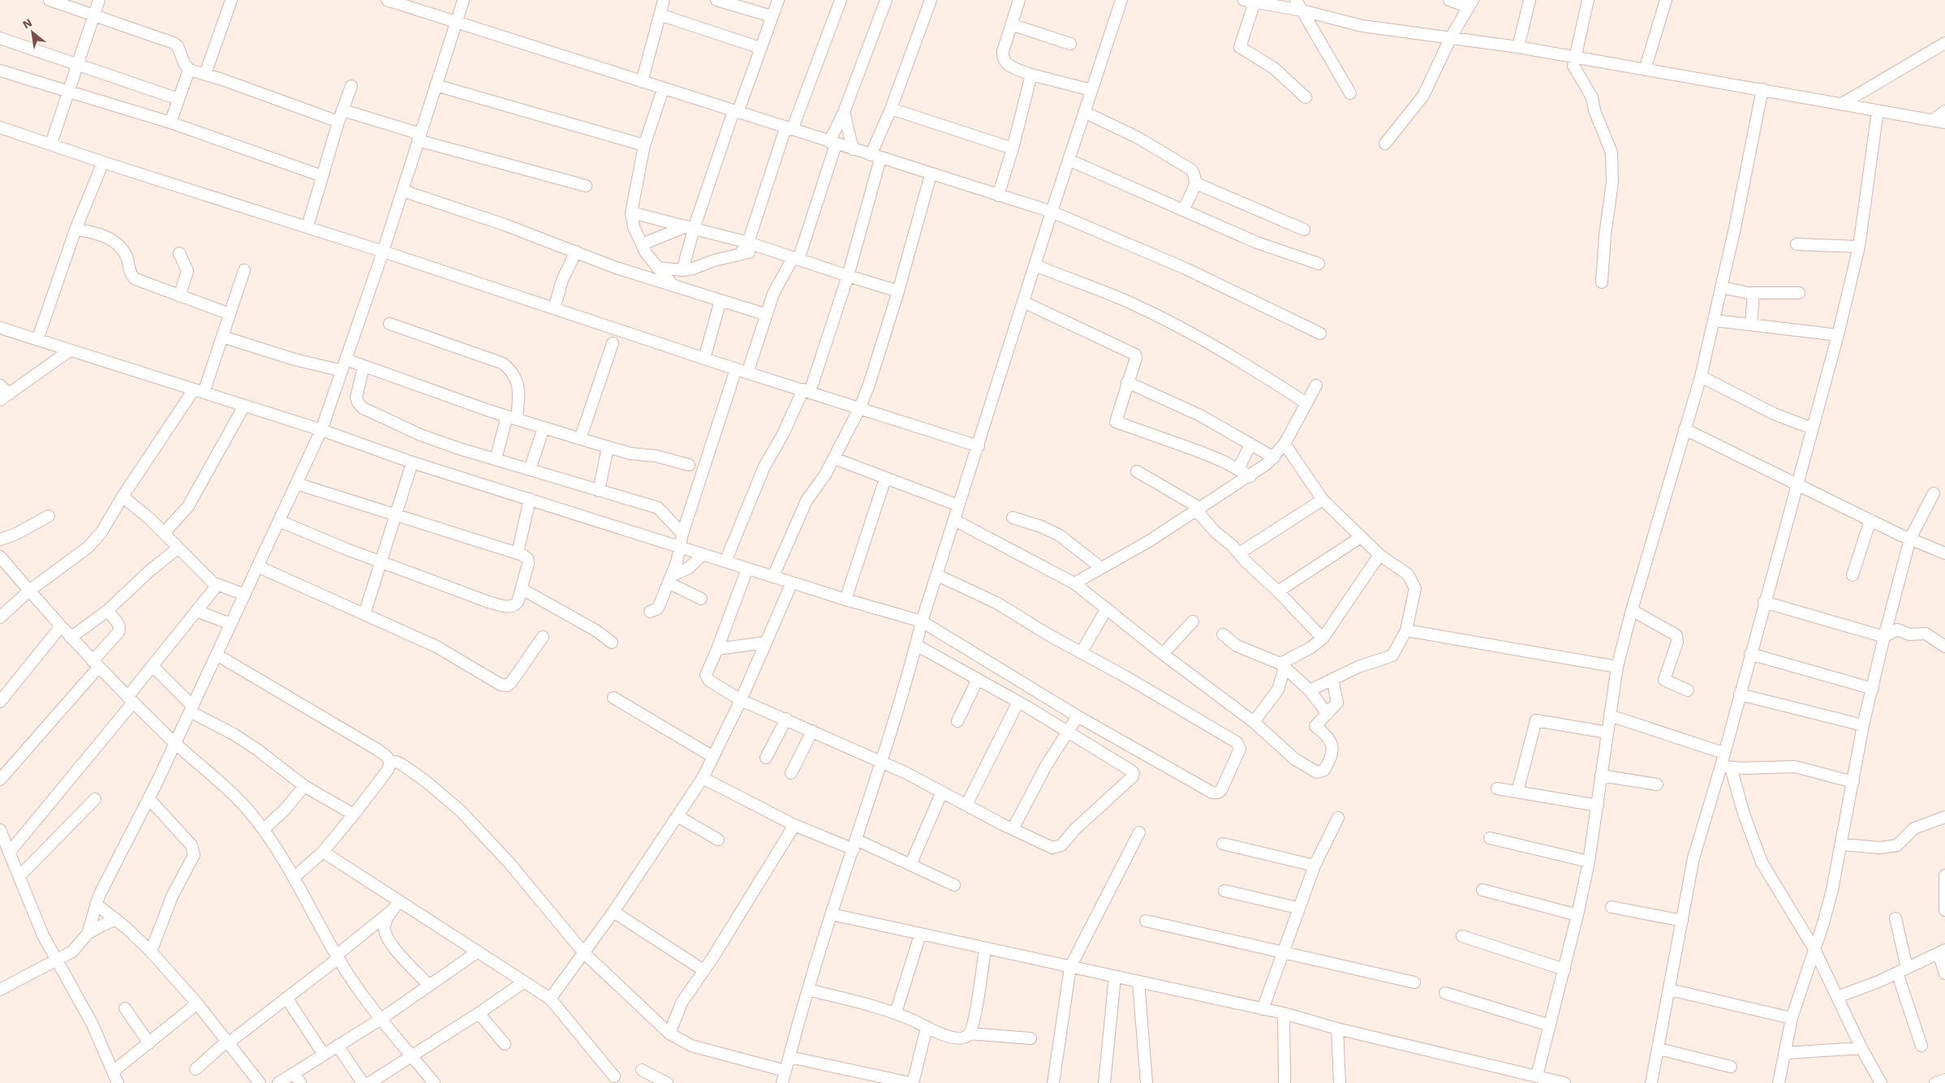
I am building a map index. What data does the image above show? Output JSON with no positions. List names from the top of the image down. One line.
{"north":"top left"}
